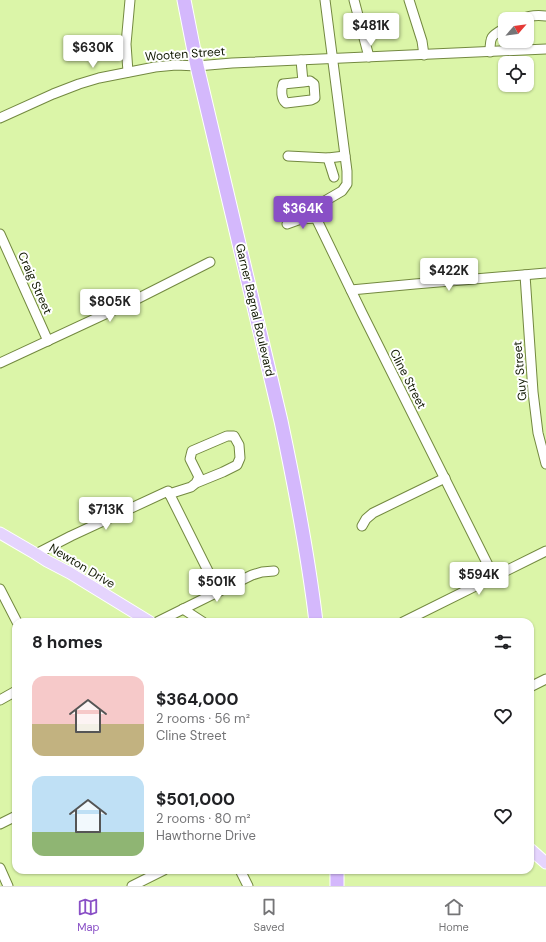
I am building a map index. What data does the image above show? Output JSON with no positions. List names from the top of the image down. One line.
{"streets":{"highway":["Garner Bagnal Boulevard"],"main road":["Newton Drive"],"street":["Wooten Street","Craig Street","Guy Street","Cline Street"]},"crossings":[["Wooten Street","Garner Bagnal Boulevard"]],"north":"top right","page":{"price":["$481K","$630K","$364K","$422K","$805K","$713K","$594K","$501K"],"heading":"8 homes","list":[{"name":"$364,000","note":"2 rooms · 56 m² · Cline Street"},{"name":"$501,000","note":"2 rooms · 80 m² · Hawthorne Drive"}],"tabs":["Map","Saved","Home"]}}
